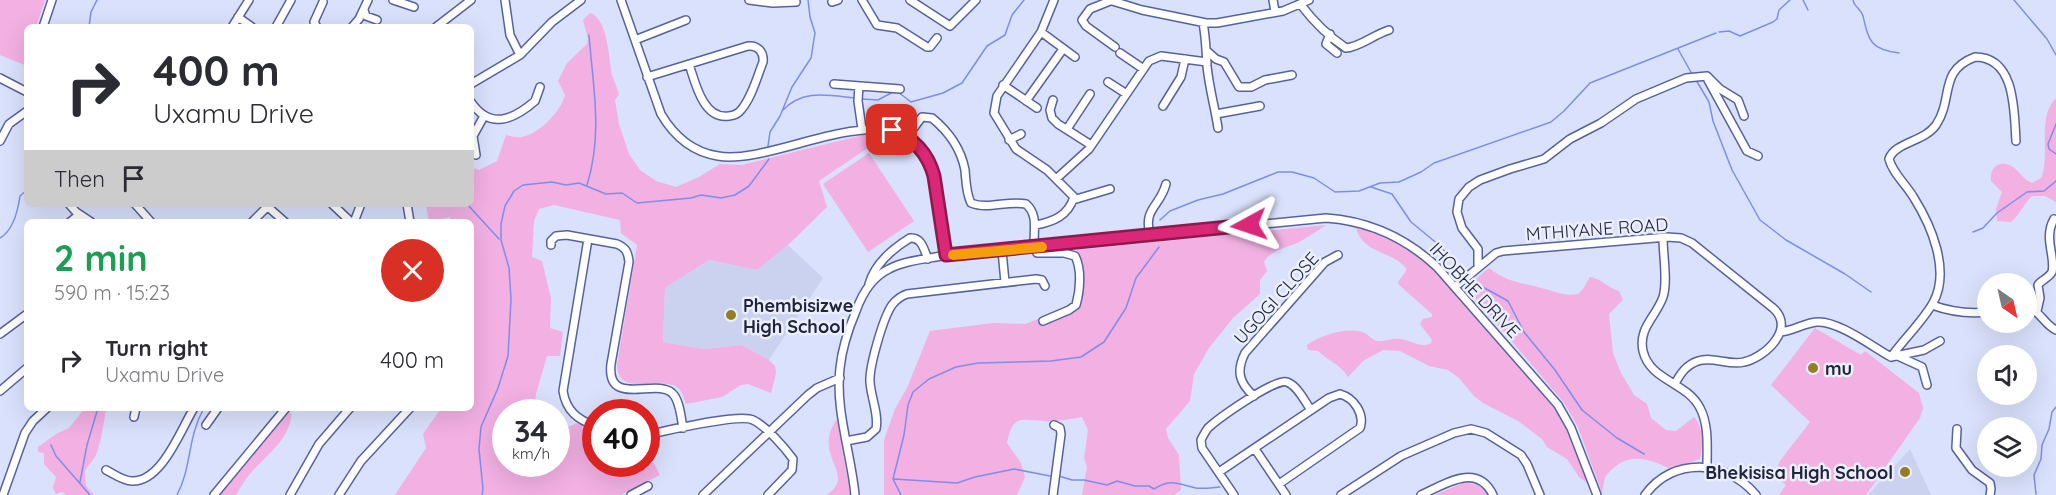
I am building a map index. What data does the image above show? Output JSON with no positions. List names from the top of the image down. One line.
{"streets":{"street":["MTHIYANE ROAD","IHOBHE DRIVE","UGOGI CLOSE"]},"crossings":[["MTHIYANE ROAD","IHOBHE DRIVE"]],"places":["Phembisizwe High School","mu","Bhekisisa High School"],"north":"bottom right","page":{"turn":["400 m","Uxamu Drive"],"then":"Then","heading":["2 min","590 m · 15:23"],"list":[{"name":"Turn right","note":"Uxamu Drive","value":"400 m"}],"speed":"34 km/h","limit":"40"}}
